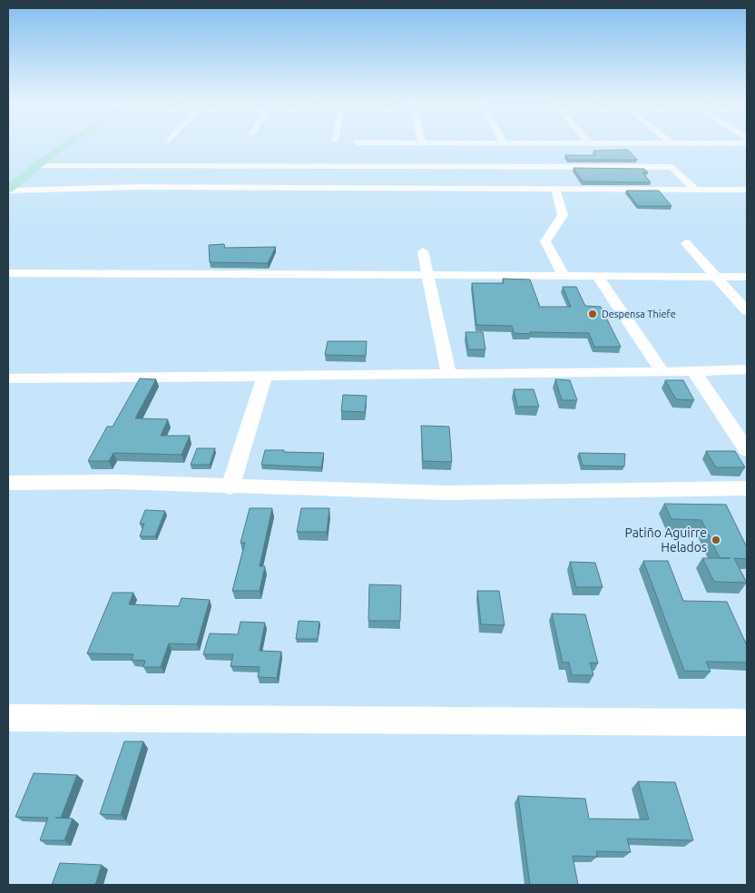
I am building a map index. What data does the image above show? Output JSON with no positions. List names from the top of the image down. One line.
{"places":["Despensa Thiefe","Patiño Aguirre Helados"]}
